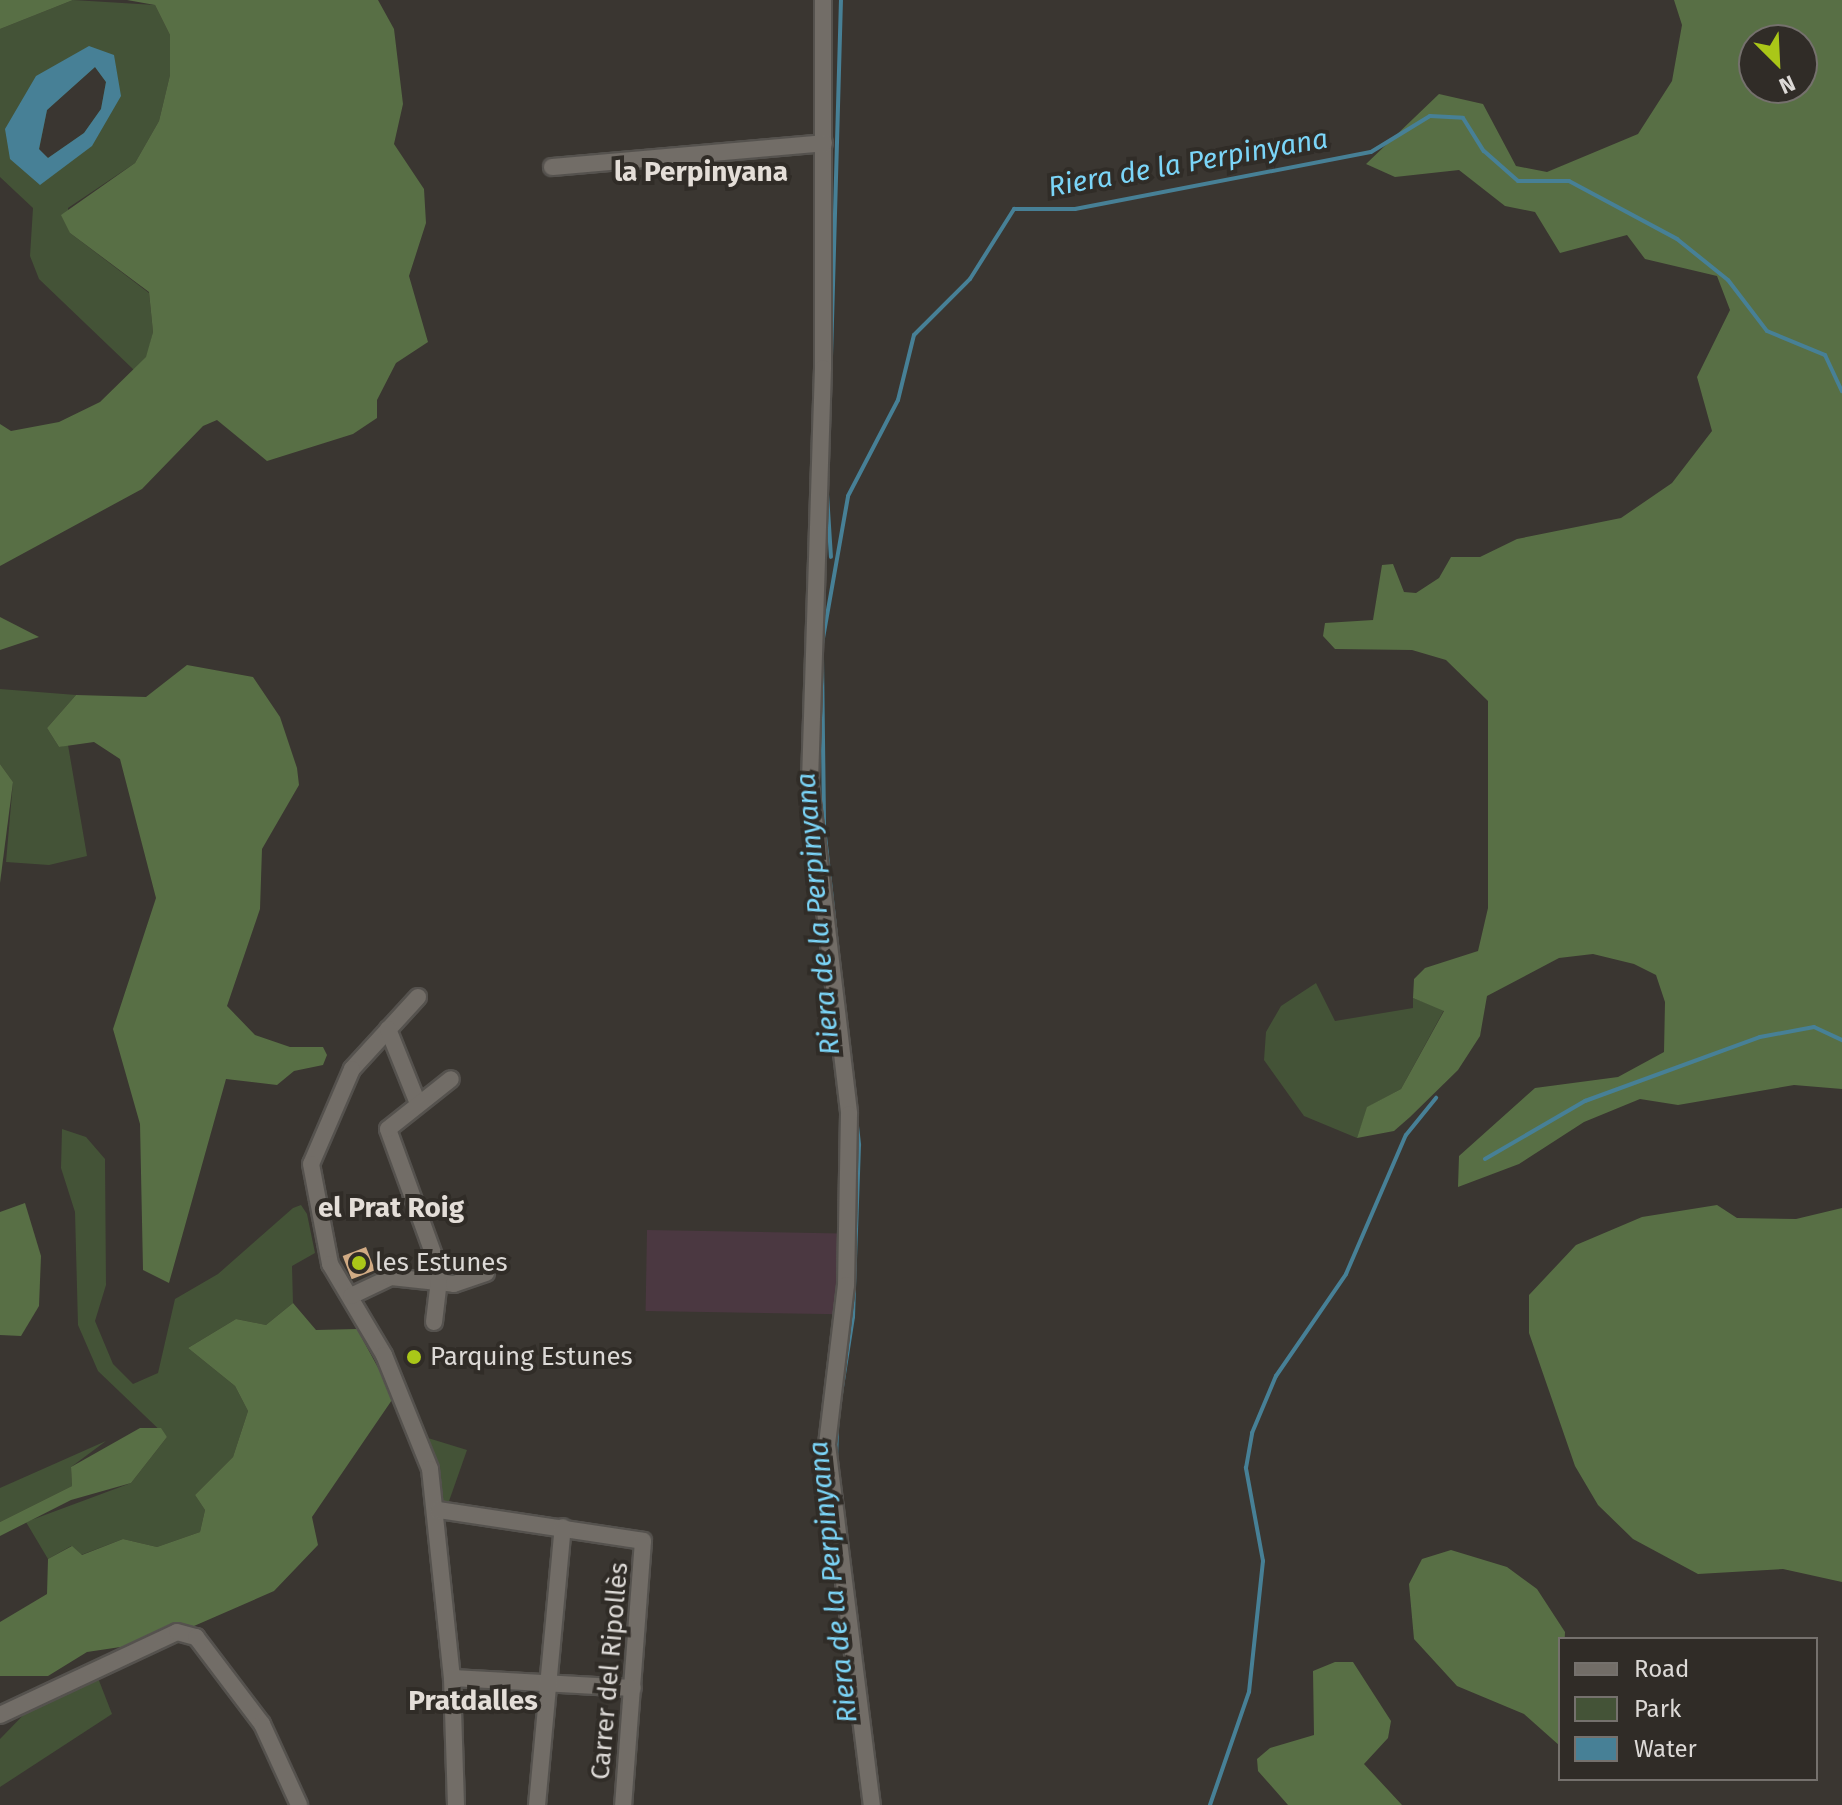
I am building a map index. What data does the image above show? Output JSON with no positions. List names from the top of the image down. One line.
{"streets":{"street":["Carrer del Ripollès"]},"districts":["la Perpinyana","el Prat Roig","Pratdalles"],"water":["Riera de la Perpinyana"],"places":["les Estunes","Parquing Estunes"],"legend":["Road","Park","Water"],"north":"bottom right"}
